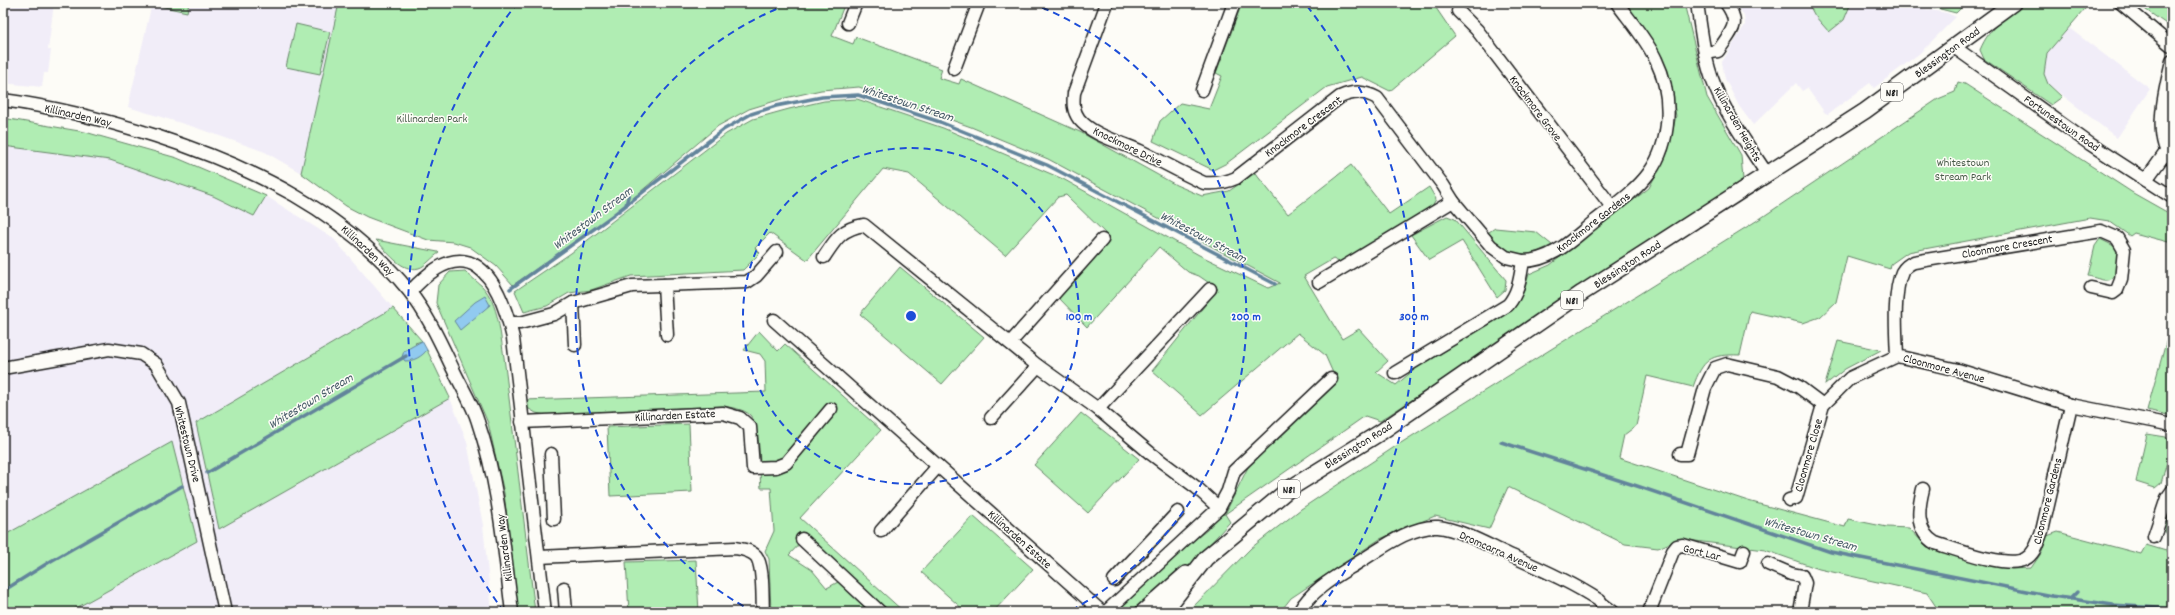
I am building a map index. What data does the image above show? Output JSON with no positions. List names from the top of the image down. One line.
{"streets":{"main road":["Blessington Road","N81"],"street":["Knockmore Grove","Killinarden Way","Fortunestown Road","Killinarden Heights","Knockmore Crescent","Knockmore Drive","Knockmore Gardens","Cloonmore Crescent","Cloonmore Avenue","Killinarden Estate","Whitestown Drive","Cloonmore Close","Cloonmore Gardens","Dromcarra Avenue","Gort Lar"]},"crossings":[["Blessington Road","Fortunestown Road"],["Blessington Road","Killinarden Heights"],["Knockmore Grove","Knockmore Gardens"],["Knockmore Crescent","Knockmore Drive"],["Knockmore Crescent","Knockmore Gardens"],["Cloonmore Crescent","Cloonmore Avenue"],["Cloonmore Avenue","Cloonmore Close"],["Cloonmore Avenue","Cloonmore Gardens"]],"water":["Whitestown Stream"],"parks":["Killinarden Park","Whitestown Stream Park"],"rings":["100 m","200 m","300 m"]}
